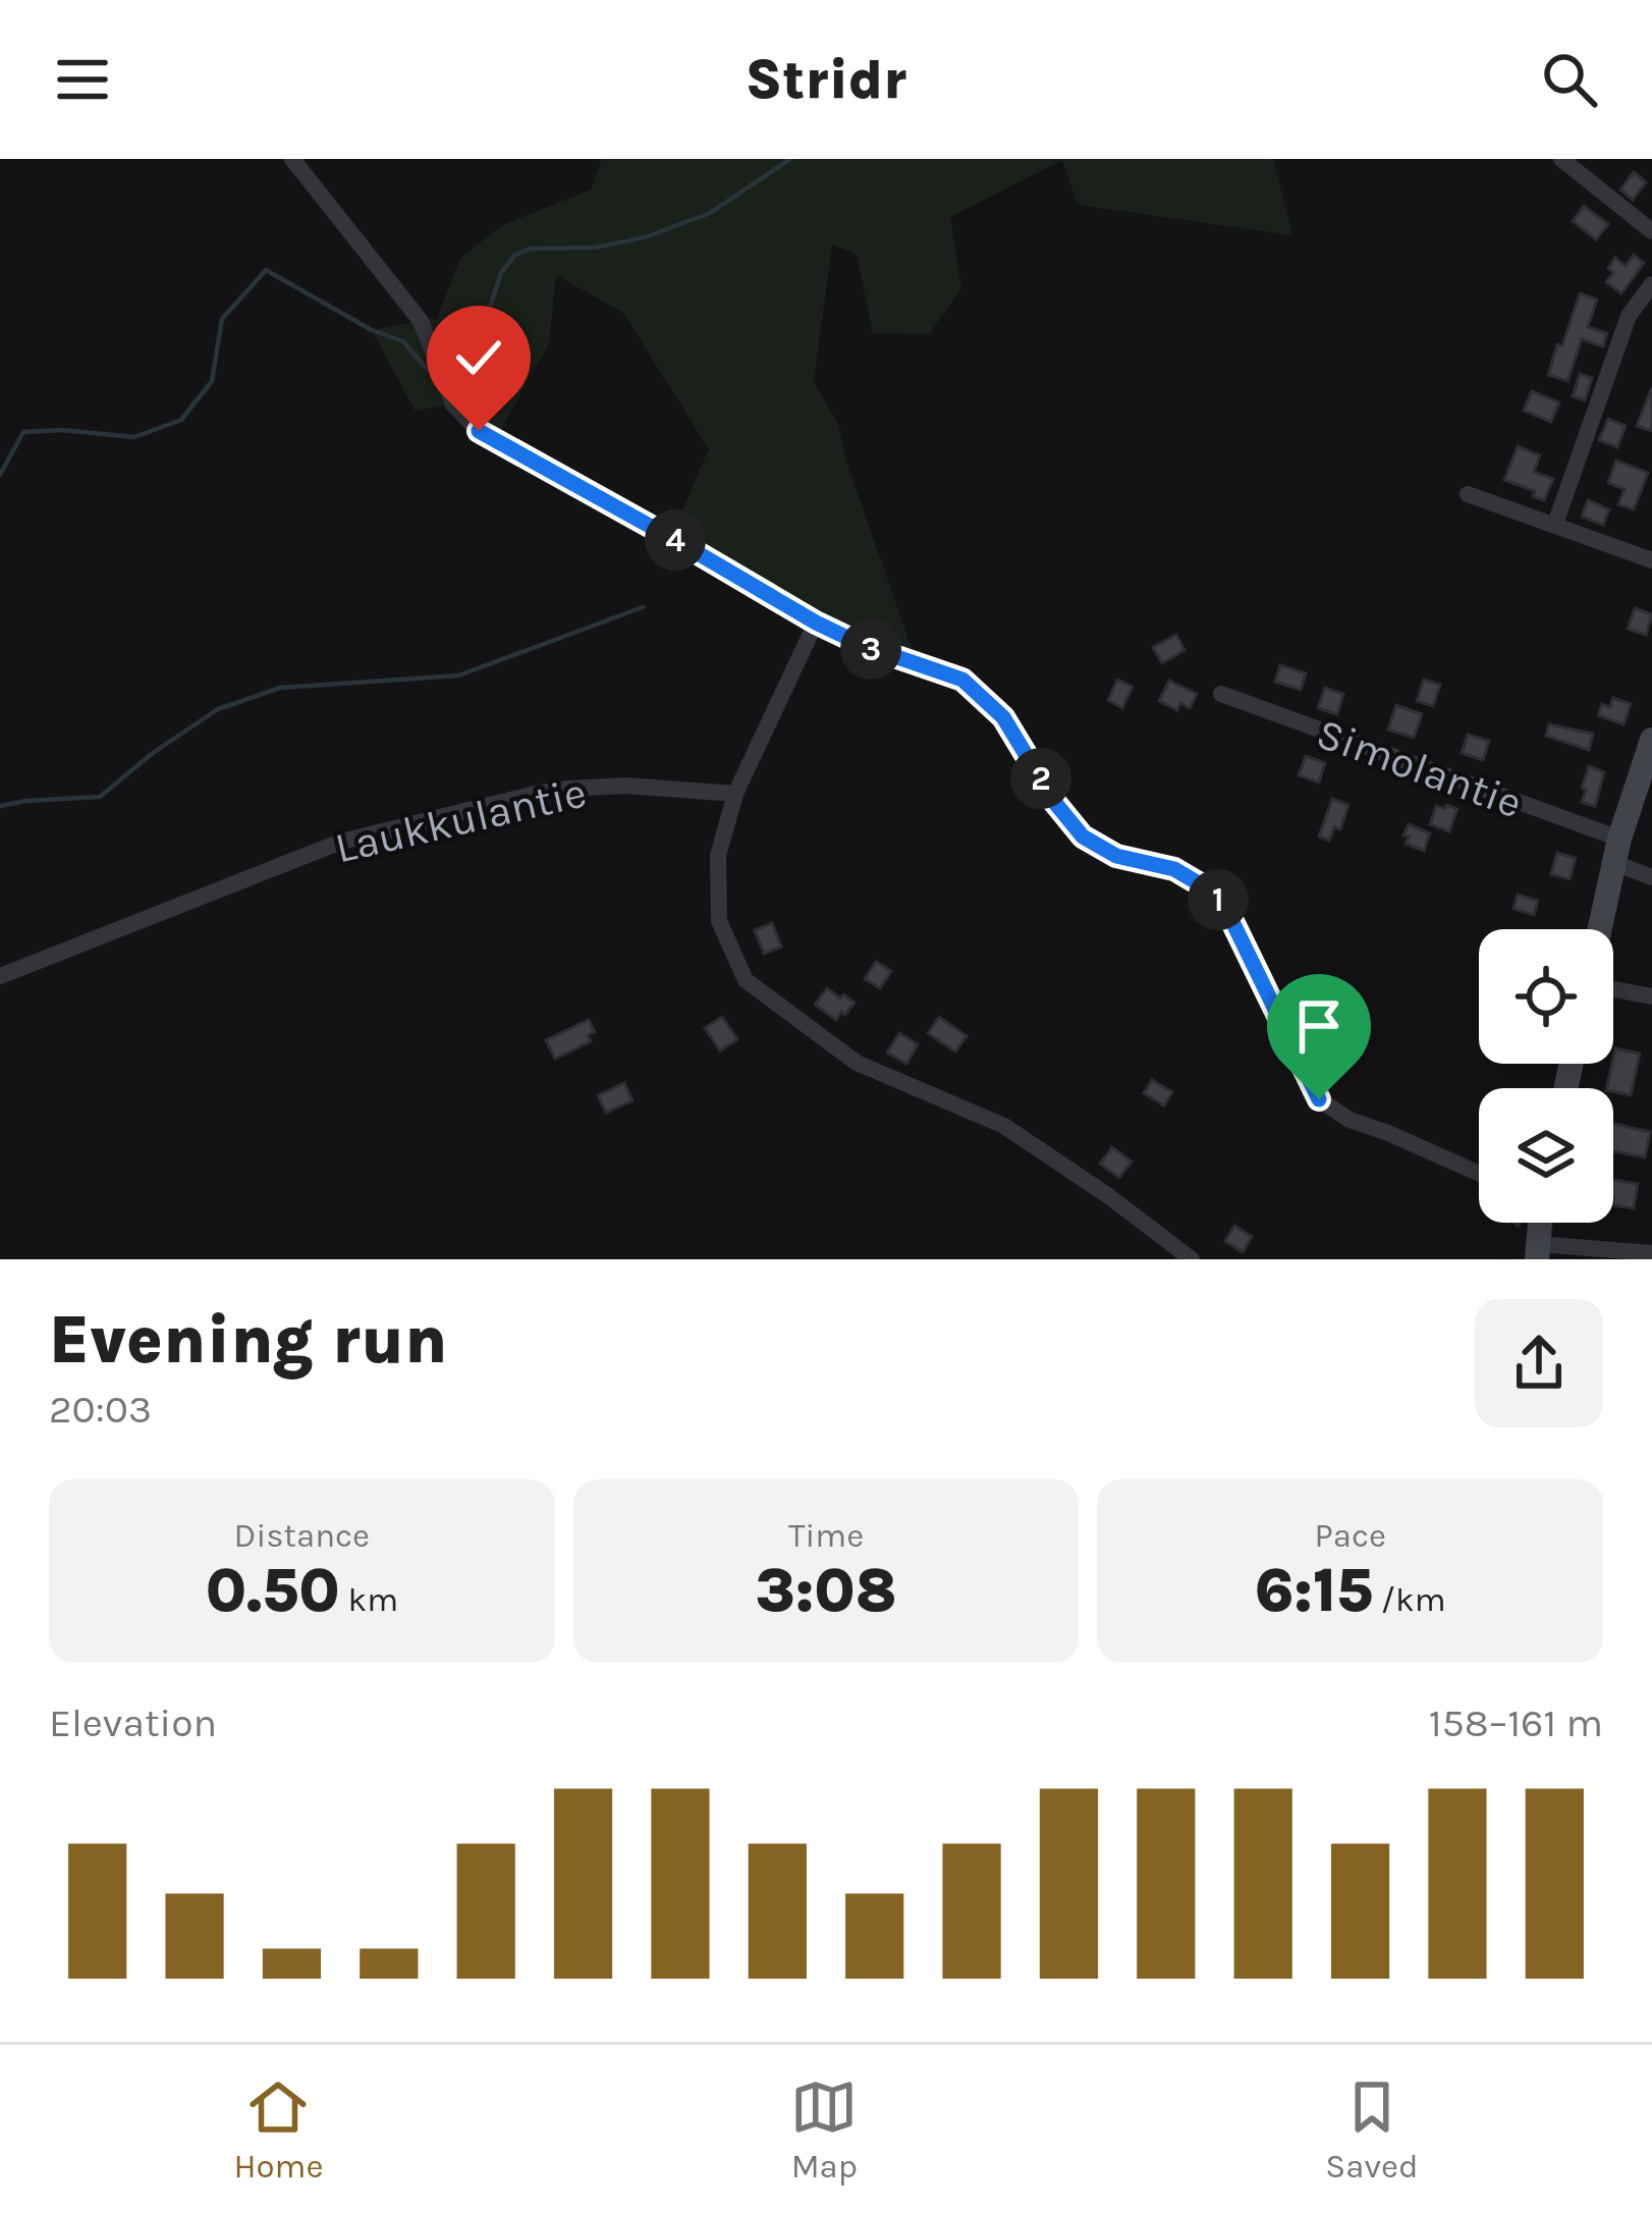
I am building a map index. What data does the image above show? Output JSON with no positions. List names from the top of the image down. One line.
{"streets":{"street":["Simolantie","Laukkulantie"]},"page":{"header":"Stridr","pins":["4","3","2","1"],"heading":["Evening run","20:03"],"stats":[["Distance","0.50 km"],["Time","3:08"],["Pace","6:15 /km"]],"chart":["Elevation","158–161 m"],"tabs":["Home","Map","Saved"]}}
